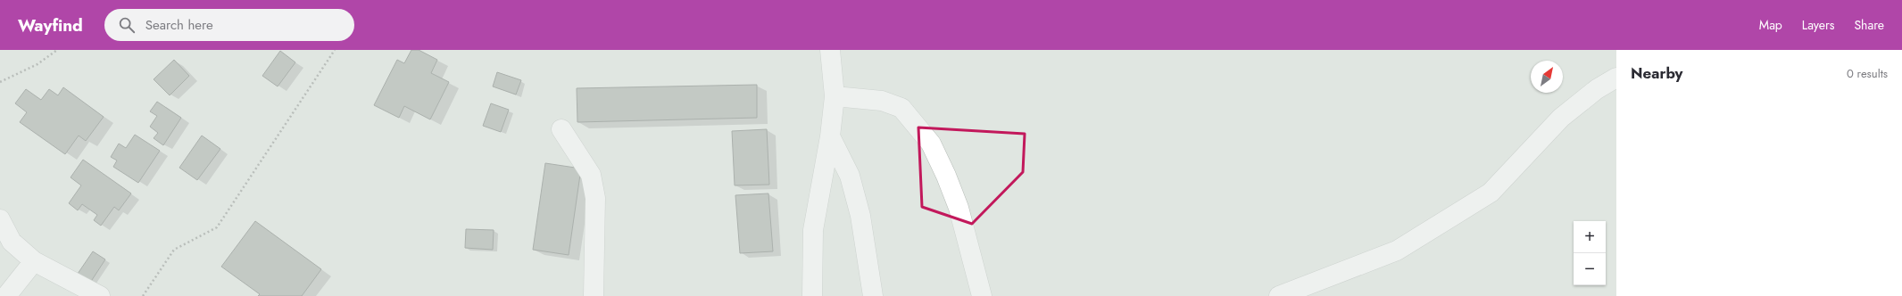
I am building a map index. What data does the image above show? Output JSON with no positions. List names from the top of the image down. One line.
{"north":"top right","page":{"header":"Wayfind","search":"Search here","nav":["Map","Layers","Share"],"heading":["Nearby","0 results"],"map_buttons":["+","−"]}}
